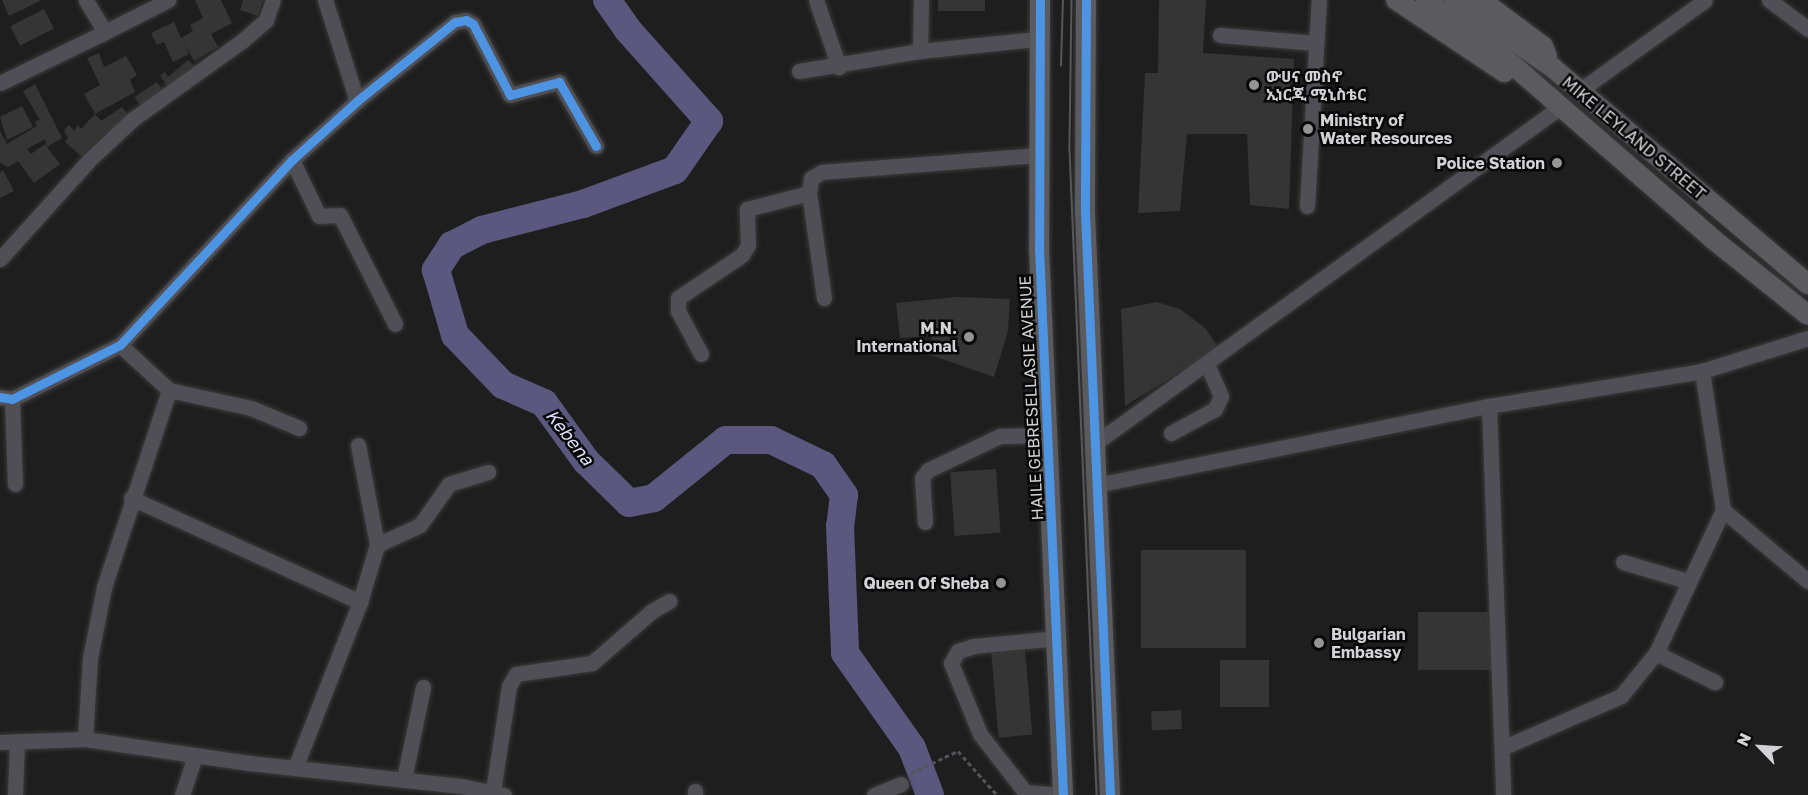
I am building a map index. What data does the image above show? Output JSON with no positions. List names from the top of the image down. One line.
{"streets":{"main road":["MIKE LEYLAND STREET","HAILE GEBRESELLASIE AVENUE"]},"water":["Kebena"],"places":["ውሀና መስኖ ኢነርጂ ሚኒስቴር","Ministry of Water Resources","Police Station","M.N. International","Queen Of Sheba","Bulgarian Embassy"],"north":"top left"}
